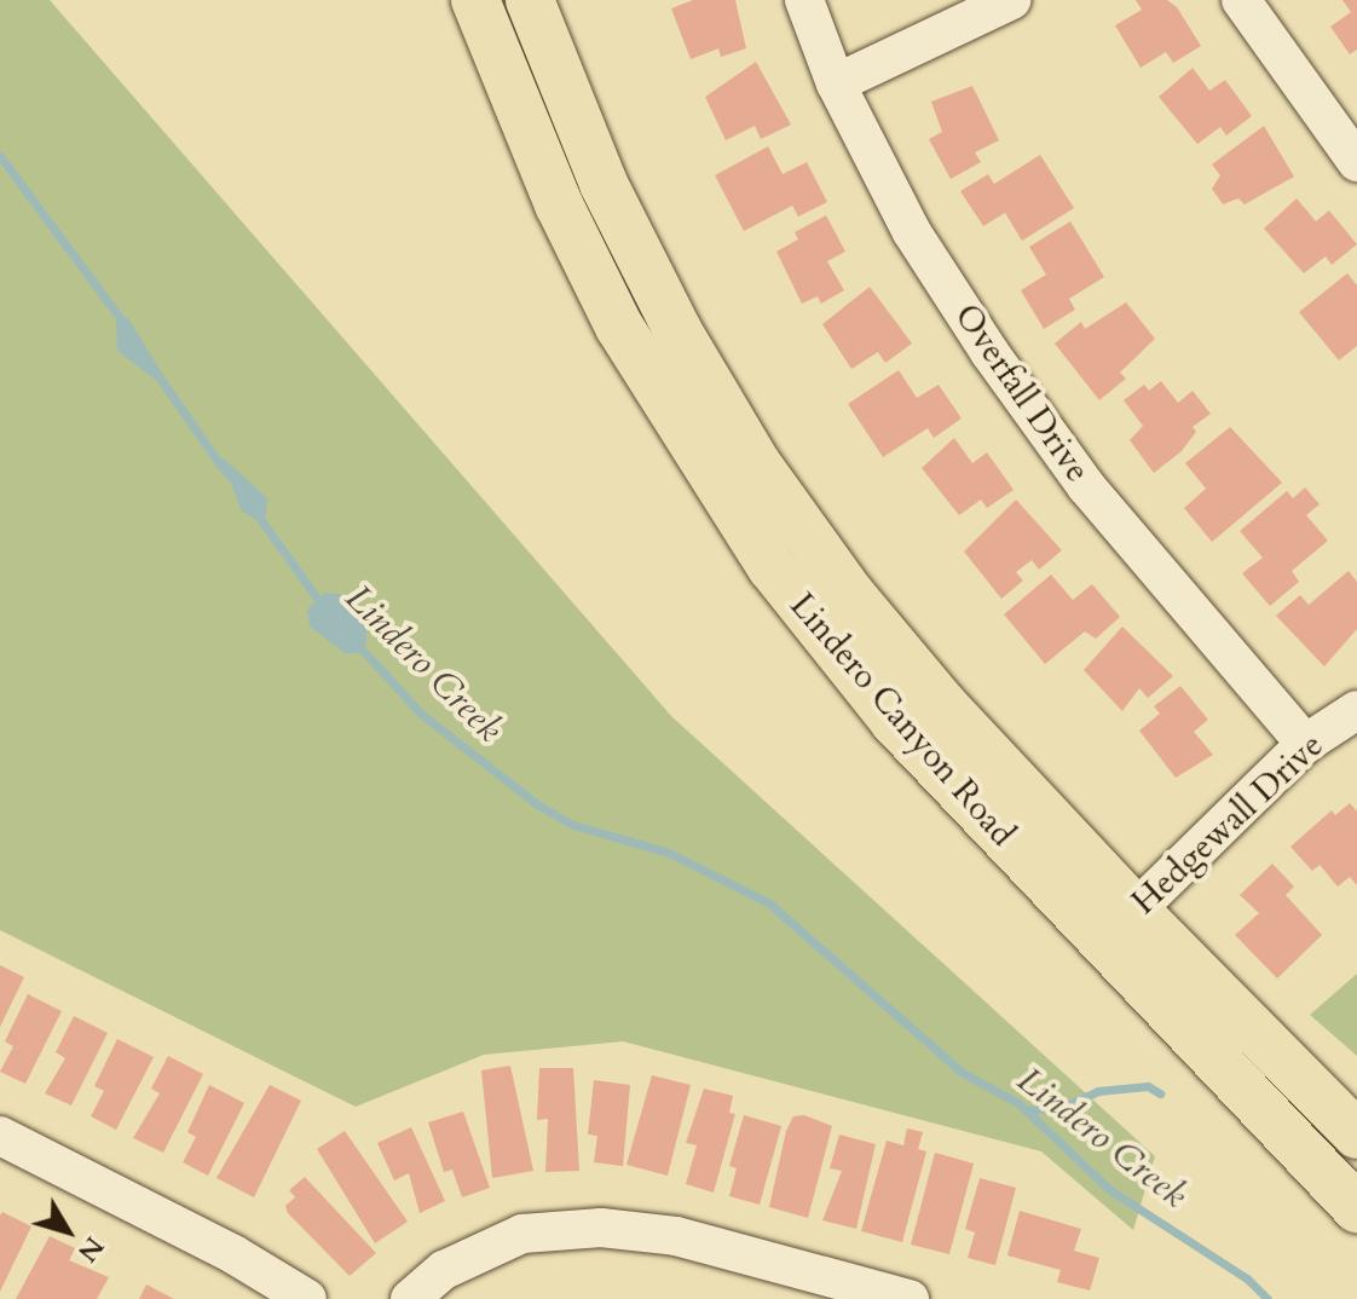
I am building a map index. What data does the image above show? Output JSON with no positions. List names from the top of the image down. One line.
{"streets":{"main road":["Lindero Canyon Road"],"street":["Overfall Drive","Hedgewall Drive"]},"crossings":[["Overfall Drive","Hedgewall Drive"],["Lindero Canyon Road","Hedgewall Drive"]],"water":["Lindero Creek"],"north":"bottom right"}
